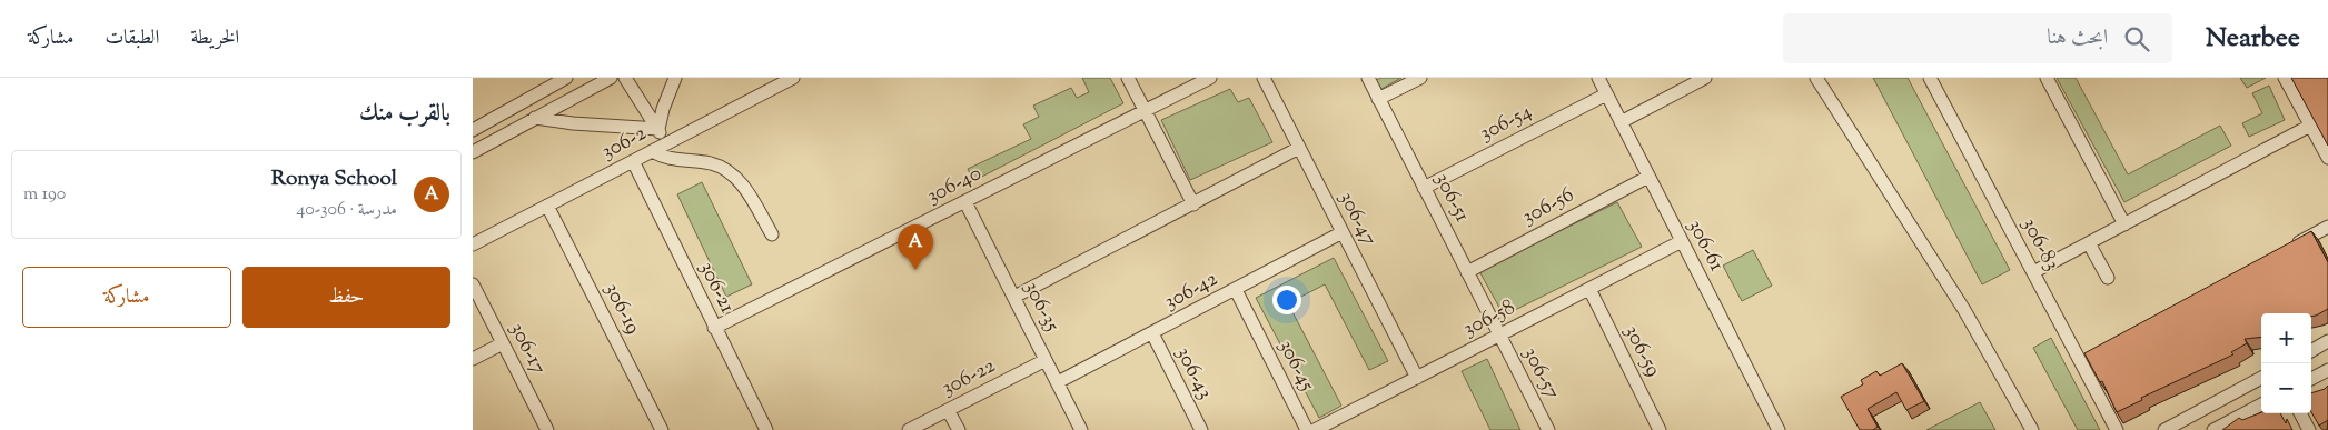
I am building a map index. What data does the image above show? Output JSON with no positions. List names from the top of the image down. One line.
{"streets":{"street":["306-54","306-2","306-40","306-51","306-56","306-47","306-83","306-61","306-21","306-42","306-35","306-19","306-58","306-17","306-59","306-45","306-43","306-57","306-22"]},"crossings":[["306-54","306-51"],["306-54","306-61"],["306-2","306-21"],["306-2","306-19"],["306-40","306-21"],["306-40","306-35"],["306-51","306-56"],["306-51","306-58"],["306-51","306-57"],["306-56","306-61"],["306-47","306-42"],["306-47","306-58"],["306-61","306-58"],["306-42","306-35"],["306-42","306-45"],["306-42","306-43"],["306-35","306-22"],["306-58","306-59"],["306-58","306-57"]],"page":{"header":"Nearbee","search":"ابحث هنا","nav":["الخريطة","الطبقات","مشاركة"],"heading":"بالقرب منك","list":[{"mark":"A","name":"Ronya School","note":"مدرسة · 306-40","value":"190 m"}],"pins":"A","buttons":["حفظ","مشاركة"],"map_buttons":["+","−"]}}
